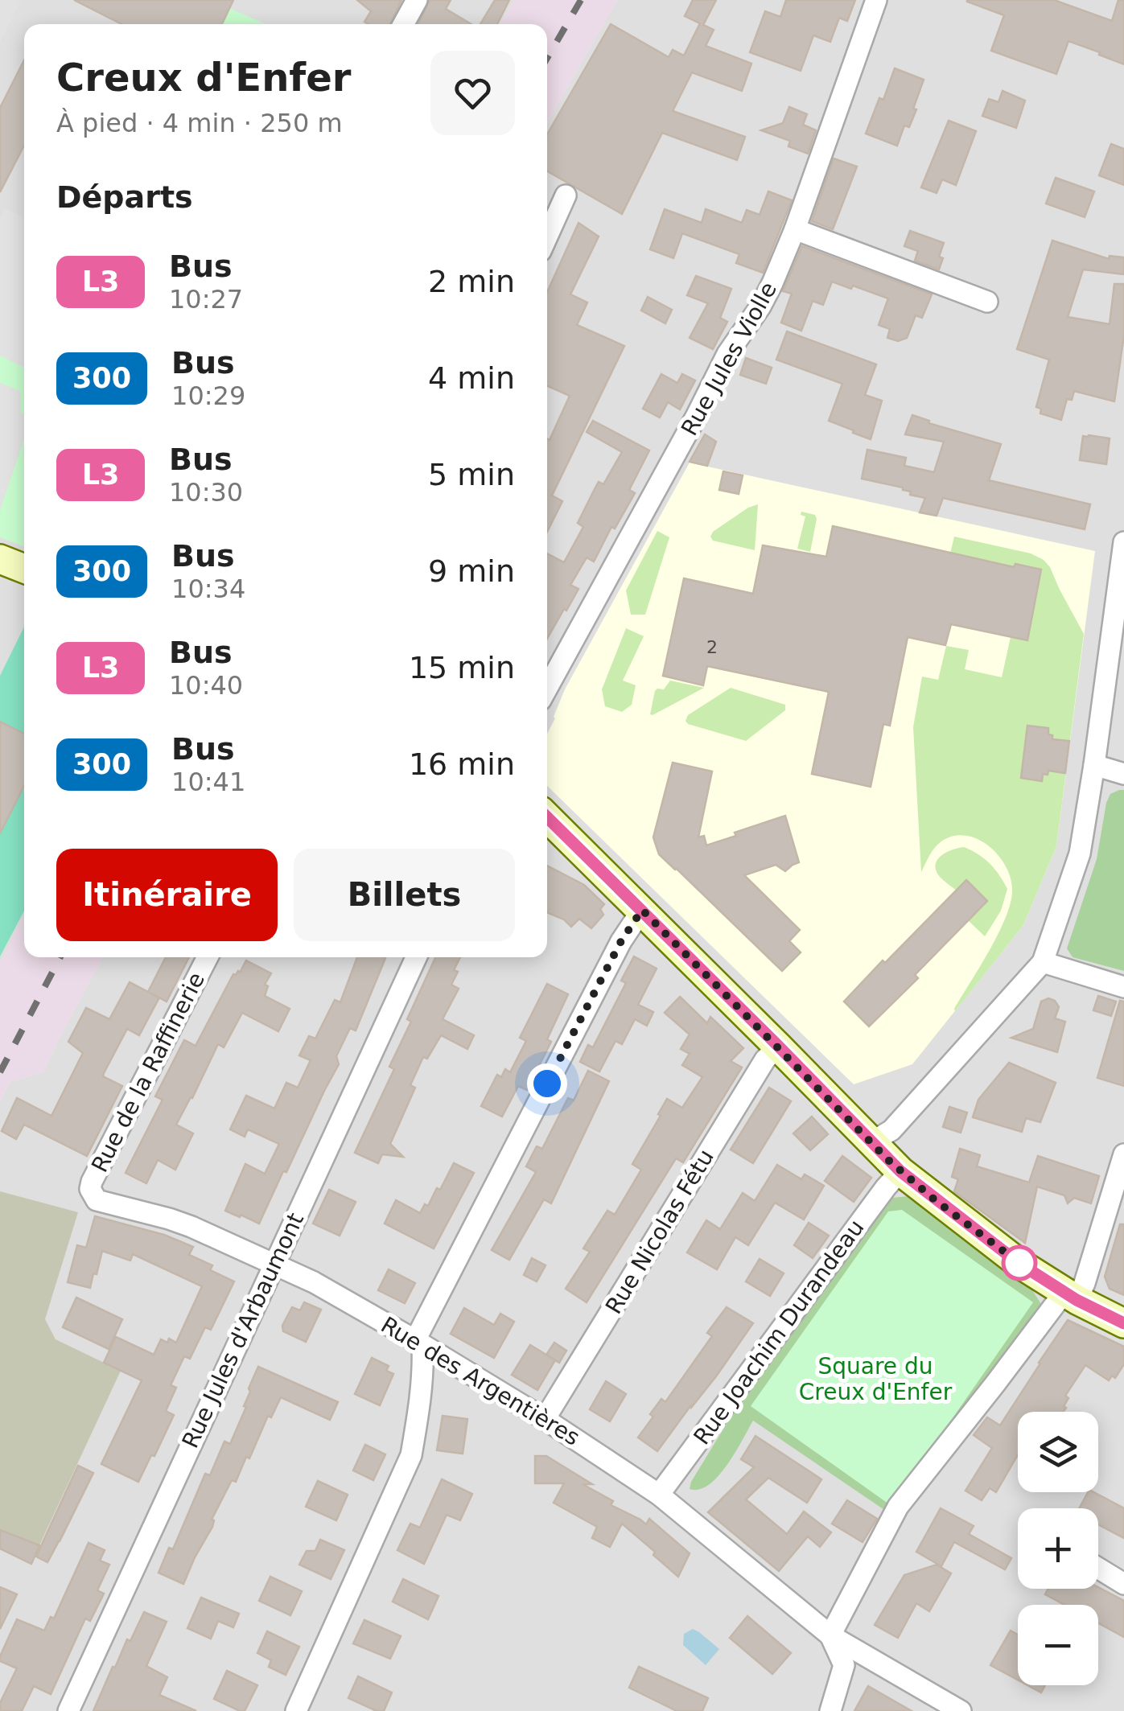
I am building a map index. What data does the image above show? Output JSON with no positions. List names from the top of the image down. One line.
{"streets":{"street":["Rue Jules Violle","Rue de la Raffinerie","Rue Nicolas Fétu","Rue Jules d'Arbaumont","Rue Joachim Durandeau","Rue des Argentières"]},"crossings":[["Rue de la Raffinerie","Rue des Argentières"],["Rue Nicolas Fétu","Rue des Argentières"],["Rue Jules d'Arbaumont","Rue des Argentières"],["Rue Joachim Durandeau","Rue des Argentières"]],"parks":["Square du Creux d'Enfer"],"lines":["bus line L3"],"house_numbers":["2"],"page":{"heading":[["Creux d'Enfer","À pied · 4 min · 250 m"],"Départs"],"list":[{"mark":"L3","name":"Bus","note":"10:27","value":"2 min"},{"mark":"300","name":"Bus","note":"10:29","value":"4 min"},{"mark":"L3","name":"Bus","note":"10:30","value":"5 min"},{"mark":"300","name":"Bus","note":"10:34","value":"9 min"},{"mark":"L3","name":"Bus","note":"10:40","value":"15 min"},{"mark":"300","name":"Bus","note":"10:41","value":"16 min"}],"buttons":["Itinéraire","Billets"],"map_buttons":["+","−"]}}
